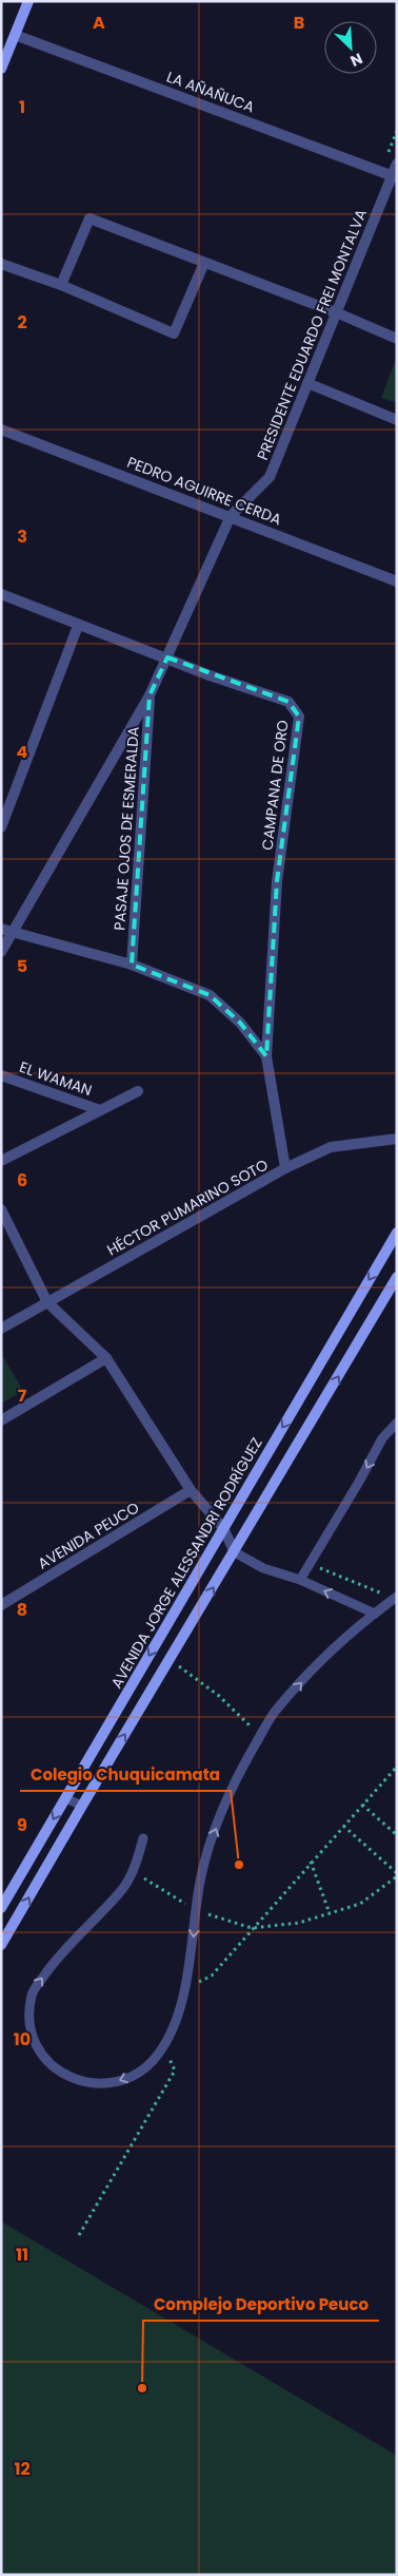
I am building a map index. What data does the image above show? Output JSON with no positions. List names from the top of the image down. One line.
{"streets":{"street":["LA AÑAÑUCA","PRESIDENTE EDUARDO FREI MONTALVA","PEDRO AGUIRRE CERDA","CAMPANA DE ORO","PASAJE OJOS DE ESMERALDA","EL WAMAN","HÉCTOR PUMARINO SOTO","AVENIDA PEUCO","AVENIDA JORGE ALESSANDRI RODRÍGUEZ"]},"crossings":[["LA AÑAÑUCA","PRESIDENTE EDUARDO FREI MONTALVA"],["PRESIDENTE EDUARDO FREI MONTALVA","PEDRO AGUIRRE CERDA"],["PRESIDENTE EDUARDO FREI MONTALVA","CAMPANA DE ORO"],["PRESIDENTE EDUARDO FREI MONTALVA","PASAJE OJOS DE ESMERALDA"],["CAMPANA DE ORO","HÉCTOR PUMARINO SOTO"]],"places":["Colegio Chuquicamata","Complejo Deportivo Peuco"],"north":"bottom right","grid":{"columns":["A","B"],"rows":["1","2","3","4","5","6","7","8","9","10","11","12"]}}
